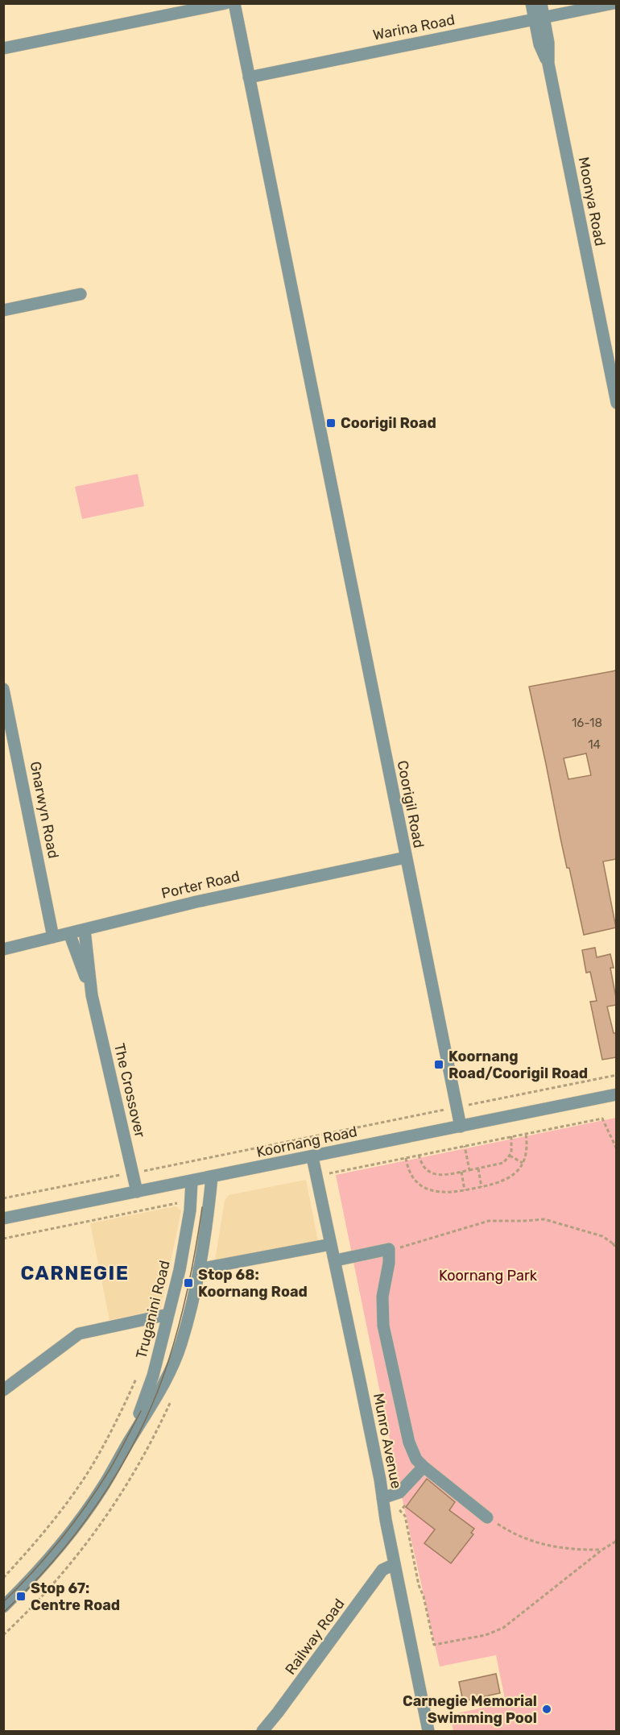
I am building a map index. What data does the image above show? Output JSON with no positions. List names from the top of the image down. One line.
{"streets":{"street":["Warina Road","Moonya Road","Coorigil Road","Gnarwyn Road","Porter Road","The Crossover","Koornang Road","Truganini Road","Munro Avenue","Railway Road"]},"crossings":[["Warina Road","Moonya Road"],["Warina Road","Coorigil Road"],["Coorigil Road","Porter Road"],["Coorigil Road","Koornang Road"],["Gnarwyn Road","Porter Road"],["Porter Road","The Crossover"],["The Crossover","Koornang Road"],["Koornang Road","Truganini Road"],["Koornang Road","Munro Avenue"],["Munro Avenue","Railway Road"]],"districts":["CARNEGIE"],"parks":["Koornang Park"],"places":{"transit":["Coorigil Road","Koornang Road/Coorigil Road","Stop 68: Koornang Road","Stop 67: Centre Road"],"other":["Carnegie Memorial Swimming Pool"]},"house_numbers":["16-18","14"]}
